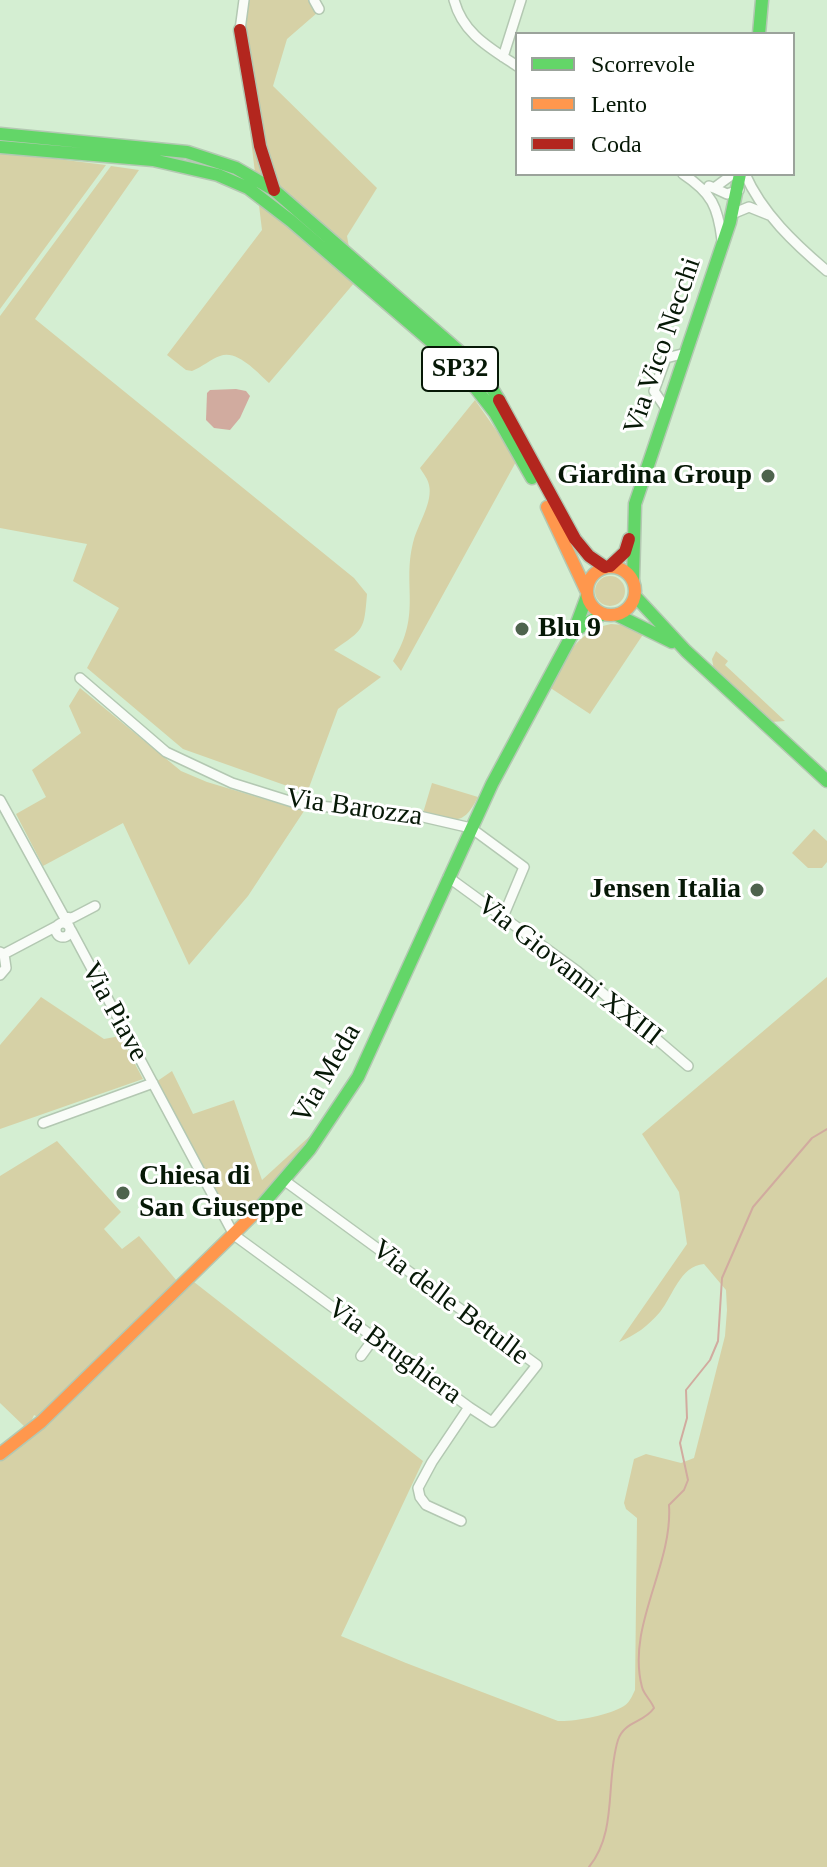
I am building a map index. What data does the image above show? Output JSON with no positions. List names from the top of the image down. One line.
{"streets":{"main road":["Via Vico Necchi","SP32","Via Meda"],"street":["Via Barozza","Via Giovanni XXIII","Via Piave","Via delle Betulle","Via Brughiera"]},"crossings":[["Via Vico Necchi","SP32"],["Via Vico Necchi","Via Meda"],["SP32","Via Meda"],["Via Barozza","Via Meda"],["Via Giovanni XXIII","Via Meda"],["Via Piave","Via Meda"],["Via Piave","Via Brughiera"],["Via Meda","Via delle Betulle"],["Via Meda","Via Brughiera"],["Via delle Betulle","Via Brughiera"]],"places":["Giardina Group","Blu 9","Jensen Italia","Chiesa di San Giuseppe"],"legend":["Scorrevole","Lento","Coda"]}
